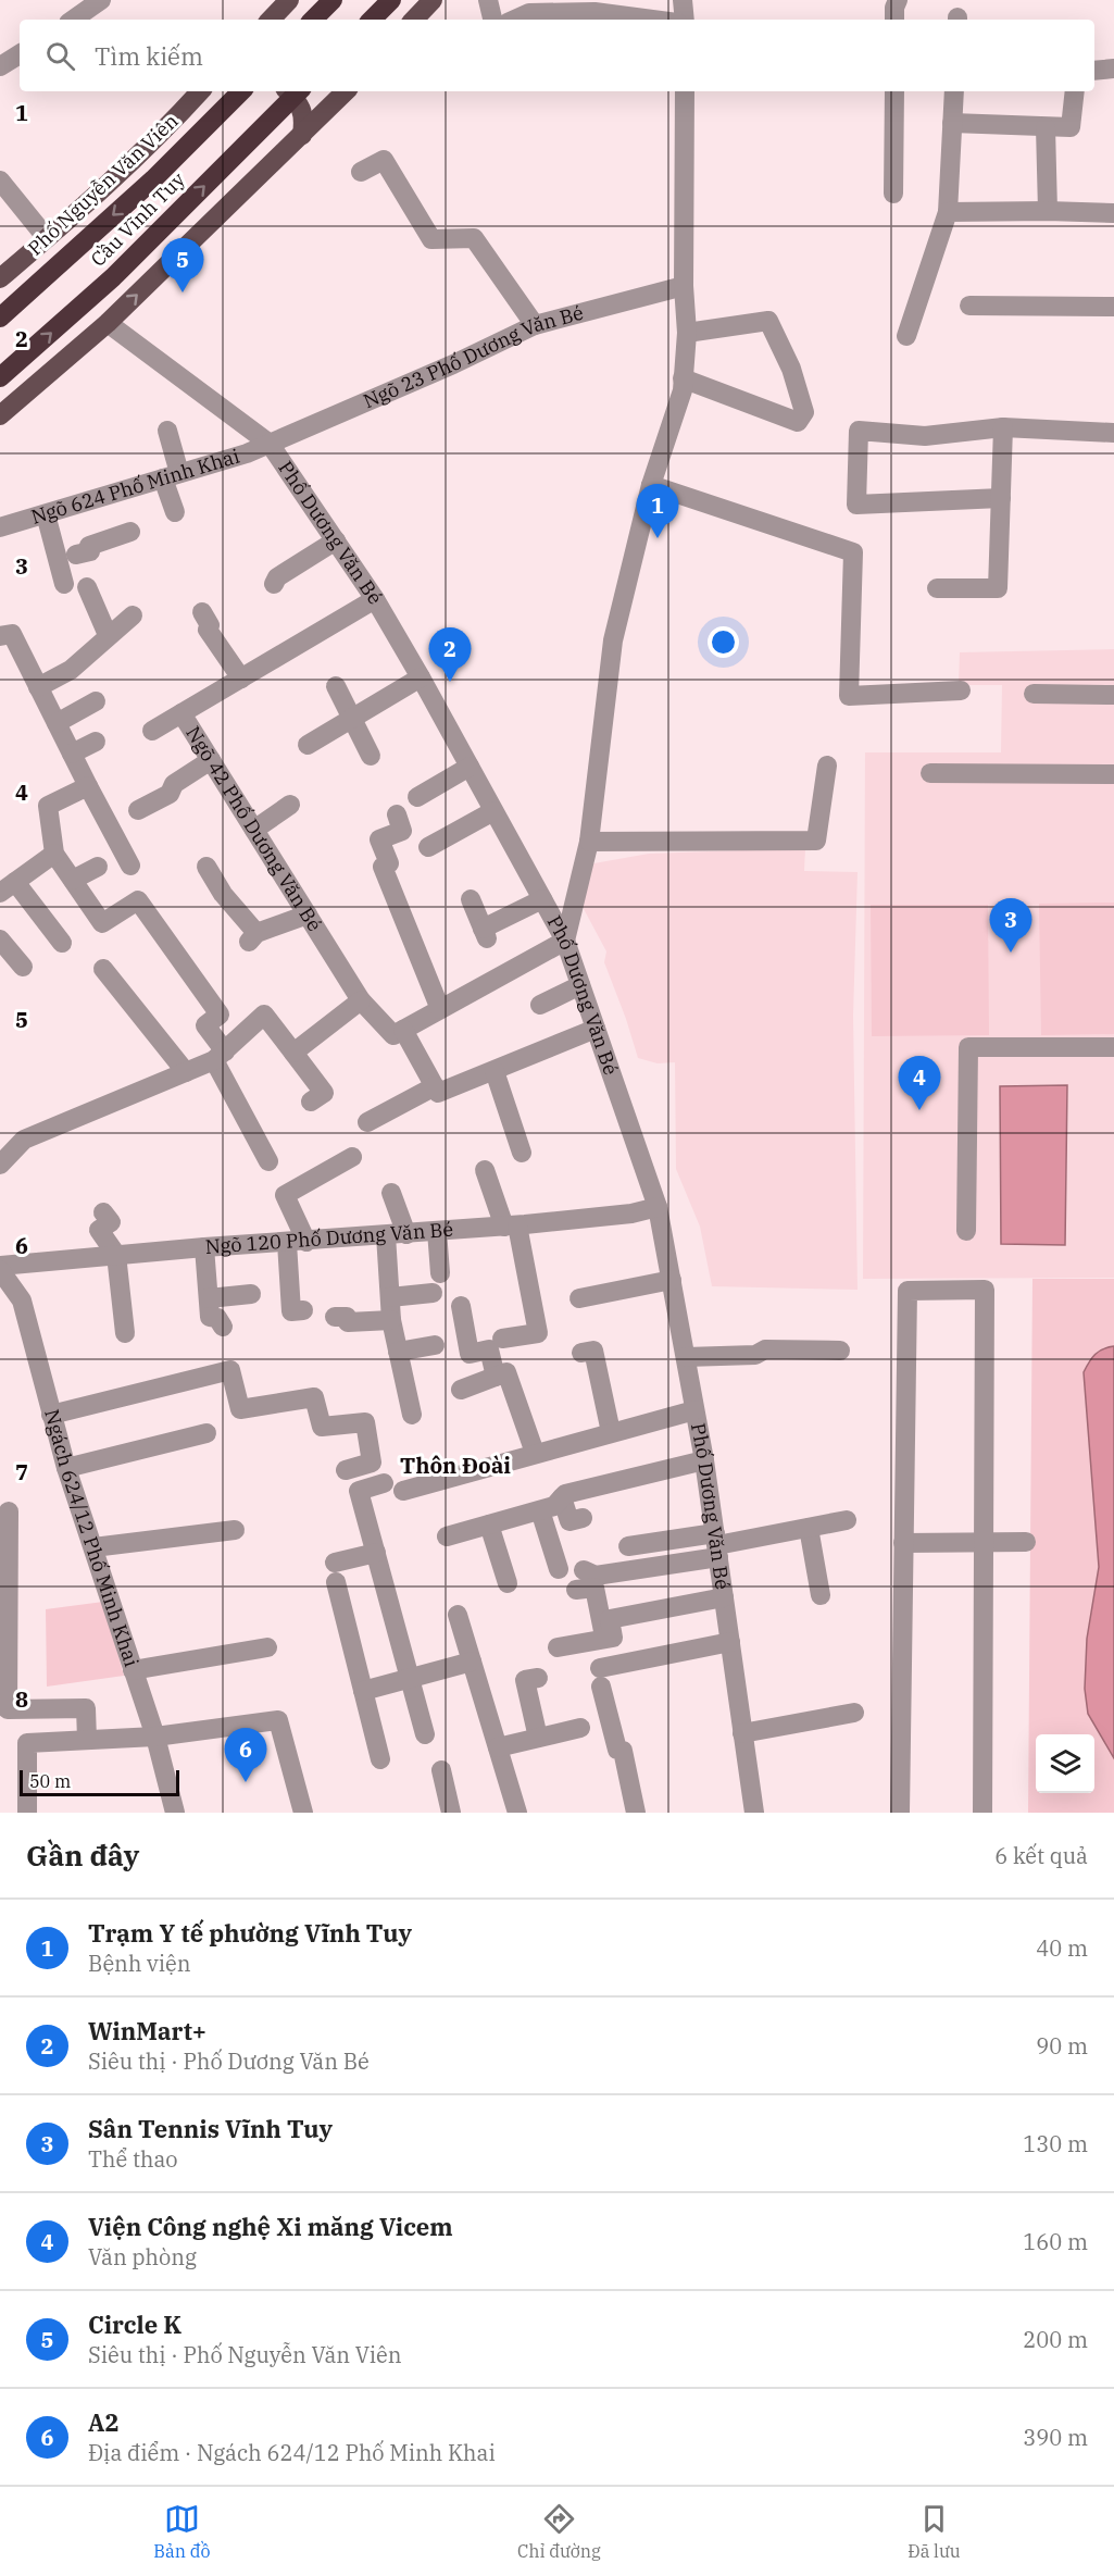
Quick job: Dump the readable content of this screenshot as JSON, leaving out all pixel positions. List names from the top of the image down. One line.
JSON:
{"streets":{"highway":["Cầu Vĩnh Tuy"],"main road":["Phố Nguyễn Văn Viên"],"street":["Ngõ 23 Phố Dương Văn Bé","Ngõ 624 Phố Minh Khai","Phố Dương Văn Bé","Ngõ 42 Phố Dương Văn Bé","Ngõ 120 Phố Dương Văn Bé","Ngách 624/12 Phố Minh Khai"]},"crossings":[["Ngõ 23 Phố Dương Văn Bé","Ngõ 624 Phố Minh Khai"],["Ngõ 23 Phố Dương Văn Bé","Phố Dương Văn Bé"],["Ngõ 624 Phố Minh Khai","Phố Dương Văn Bé"],["Phố Dương Văn Bé","Ngõ 42 Phố Dương Văn Bé"],["Phố Dương Văn Bé","Ngõ 120 Phố Dương Văn Bé"],["Ngõ 120 Phố Dương Văn Bé","Ngách 624/12 Phố Minh Khai"]],"districts":["Thôn Đoài"],"scale_bar":"50 m","page":{"search":"Tìm kiếm","pins":["5","1","2","3","4","6"],"scale":"50 m","heading":["Gần đây","6 kết quả"],"list":[{"mark":"1","name":"Trạm Y tế phường Vĩnh Tuy","note":"Bệnh viện","value":"40 m"},{"mark":"2","name":"WinMart+","note":"Siêu thị · Phố Dương Văn Bé","value":"90 m"},{"mark":"3","name":"Sân Tennis Vĩnh Tuy","note":"Thể thao","value":"130 m"},{"mark":"4","name":"Viện Công nghệ Xi măng Vicem","note":"Văn phòng","value":"160 m"},{"mark":"5","name":"Circle K","note":"Siêu thị · Phố Nguyễn Văn Viên","value":"200 m"},{"mark":"6","name":"A2","note":"Địa điểm · Ngách 624/12 Phố Minh Khai","value":"390 m"}],"nav":["Bản đồ","Chỉ đường","Đã lưu"]},"grid":{"rows":["1","2","3","4","5","6","7","8"]}}
